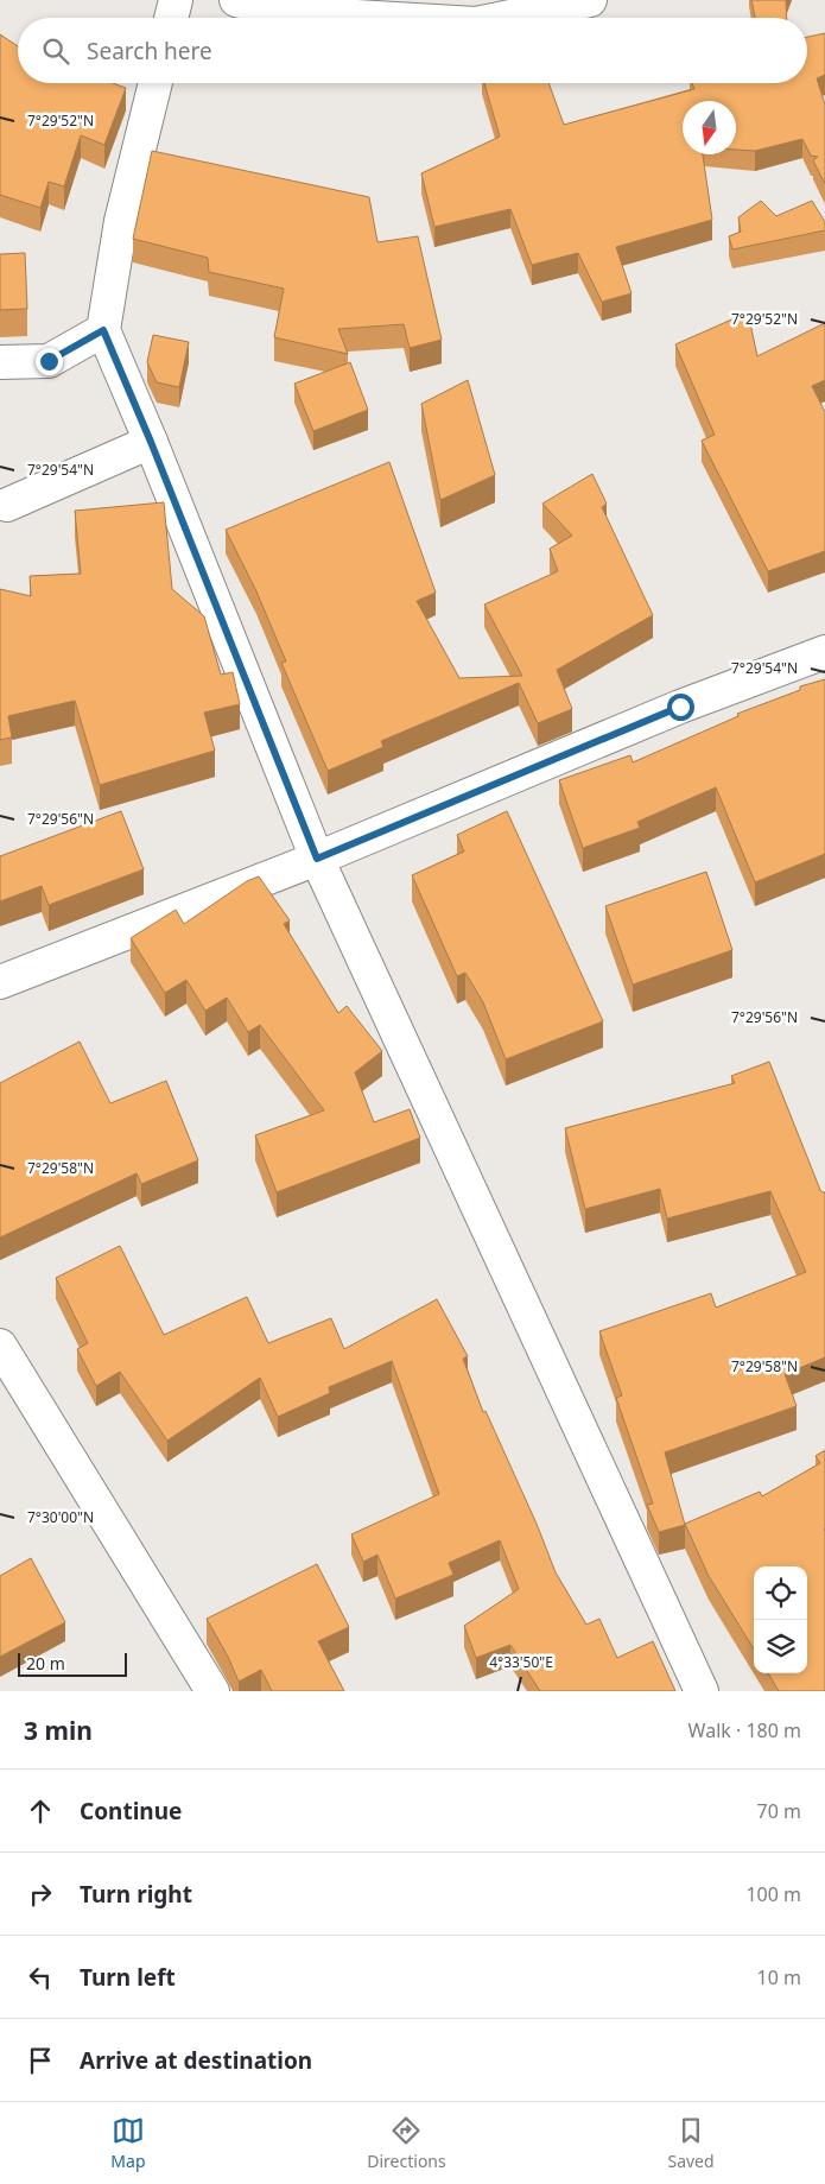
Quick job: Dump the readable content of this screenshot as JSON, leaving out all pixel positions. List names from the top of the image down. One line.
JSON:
{"scale_bar":"20 m","north":"bottom","page":{"search":"Search here","scale":"20 m","heading":["3 min","Walk · 180 m"],"list":[["Continue","70 m"],["Turn right","100 m"],["Turn left","10 m"],"Arrive at destination"],"nav":["Map","Directions","Saved"]},"coordinates":["7°29'52\"N","7°29'54\"N","7°29'56\"N","7°29'58\"N","7°30'00\"N","4°33'50\"E"]}
